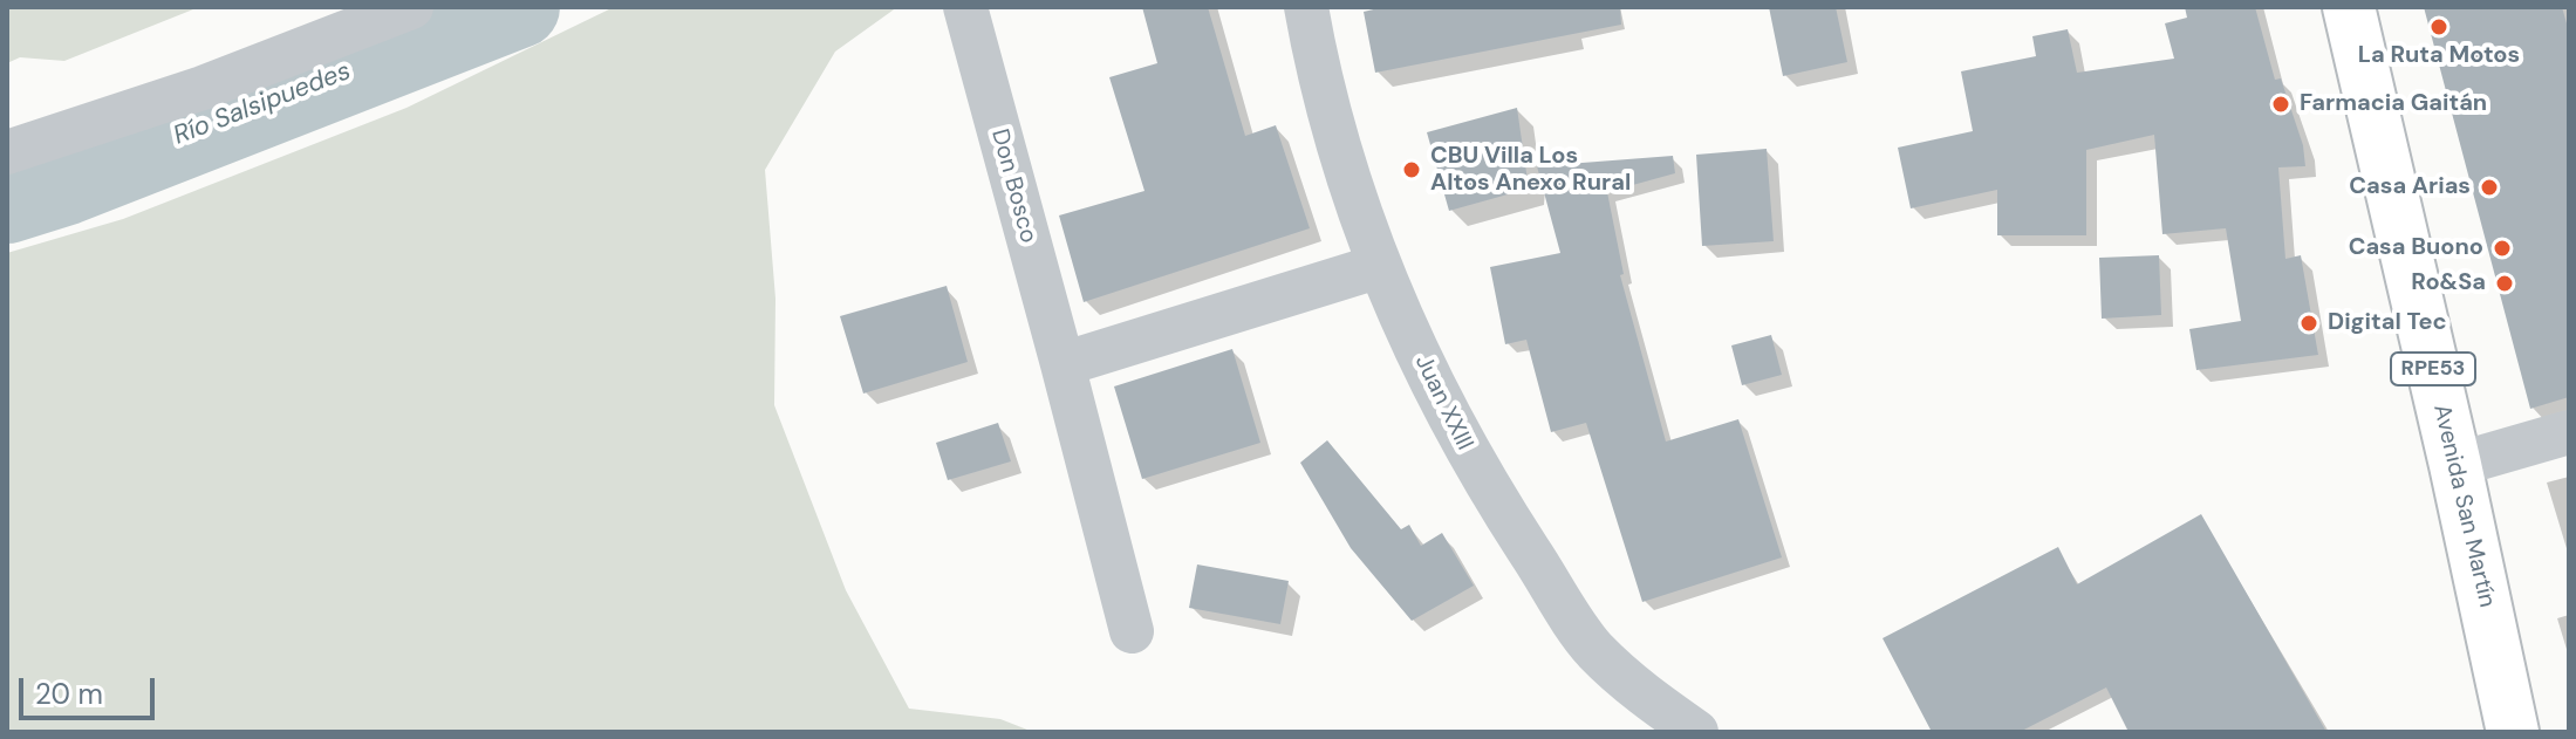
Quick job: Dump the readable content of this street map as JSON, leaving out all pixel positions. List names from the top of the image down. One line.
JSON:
{"streets":{"main road":["RPE53","Avenida San Martín"],"street":["Don Bosco","Juan XXIII"]},"water":["Río Salsipuedes"],"places":["La Ruta Motos","Farmacia Gaitán","CBU Villa Los Altos Anexo Rural","Casa Arias","Casa Buono","Ro&Sa","Digital Tec"],"scale_bar":"20 m"}
